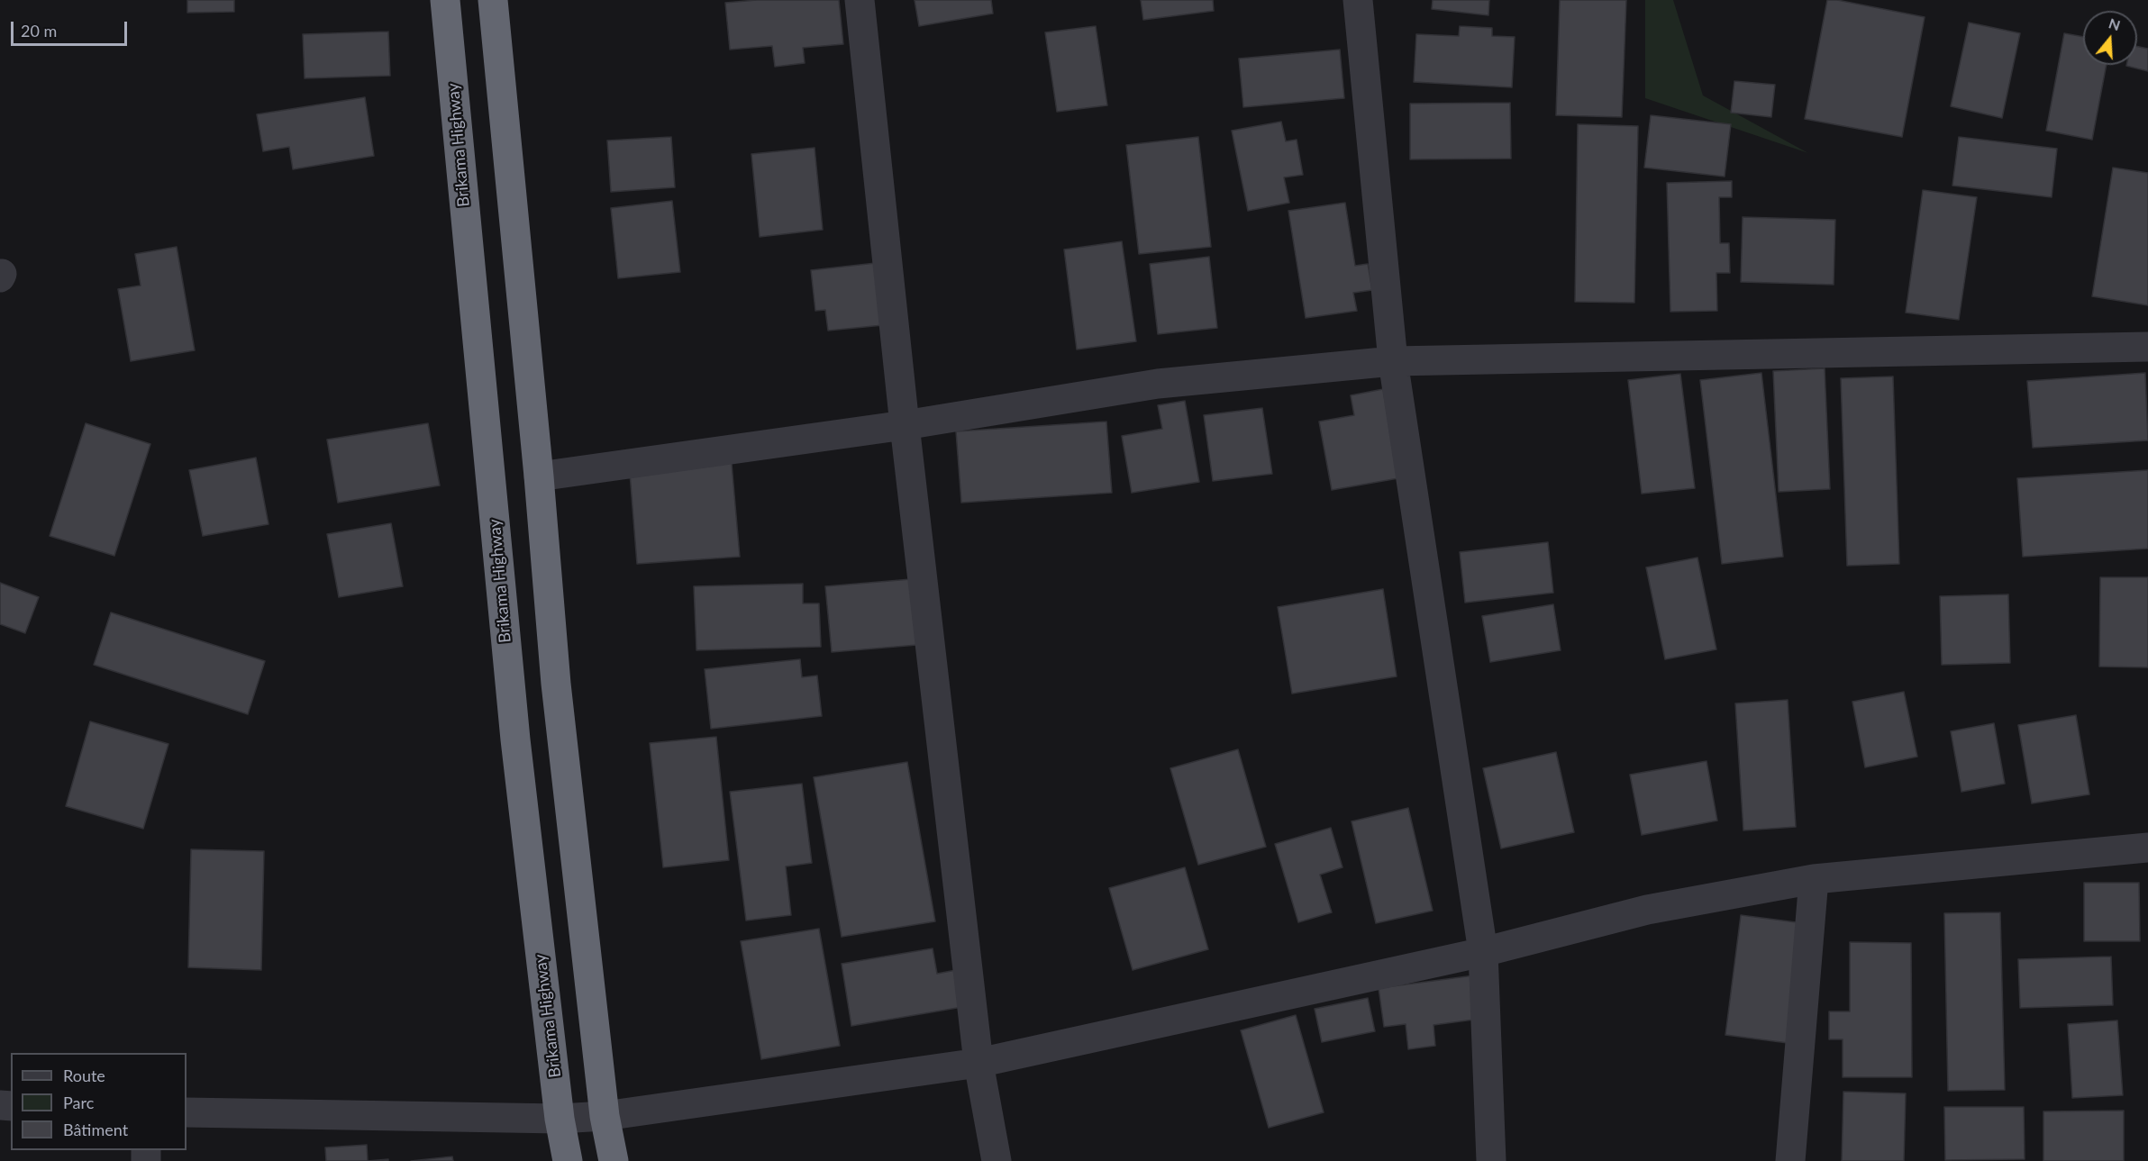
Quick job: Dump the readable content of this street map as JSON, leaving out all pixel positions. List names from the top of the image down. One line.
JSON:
{"streets":{"highway":["Brikama Highway"]},"legend":["Route","Parc","Bâtiment"],"scale_bar":"20 m","north":"top"}
